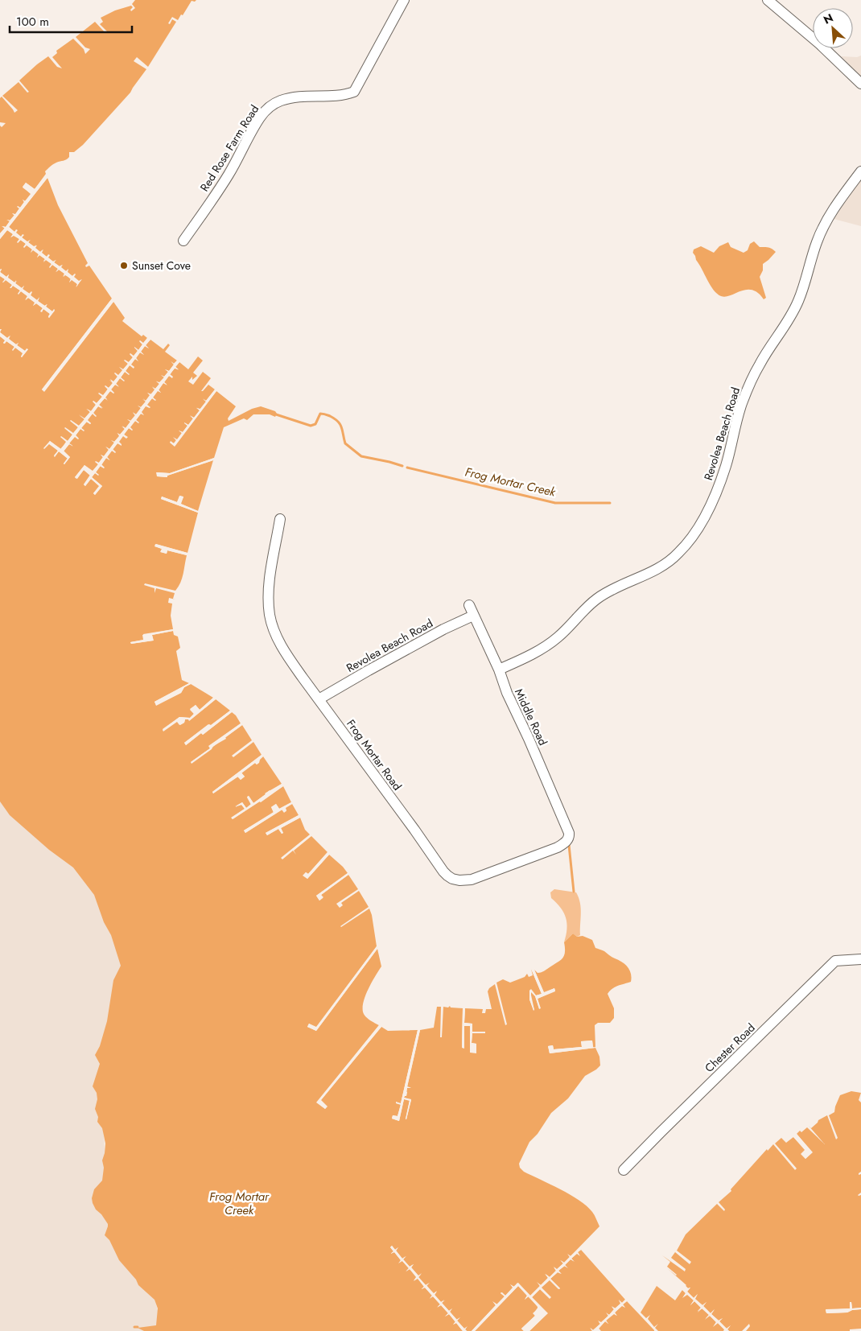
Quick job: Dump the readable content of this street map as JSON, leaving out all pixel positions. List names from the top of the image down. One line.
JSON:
{"streets":{"street":["Red Rose Farm Road","Revolea Beach Road","Middle Road","Frog Mortar Road","Chester Road"]},"crossings":[["Revolea Beach Road","Middle Road"],["Revolea Beach Road","Frog Mortar Road"],["Middle Road","Frog Mortar Road"]],"water":["Frog Mortar Creek"],"places":["Sunset Cove"],"scale_bar":"100 m","north":"top left"}
